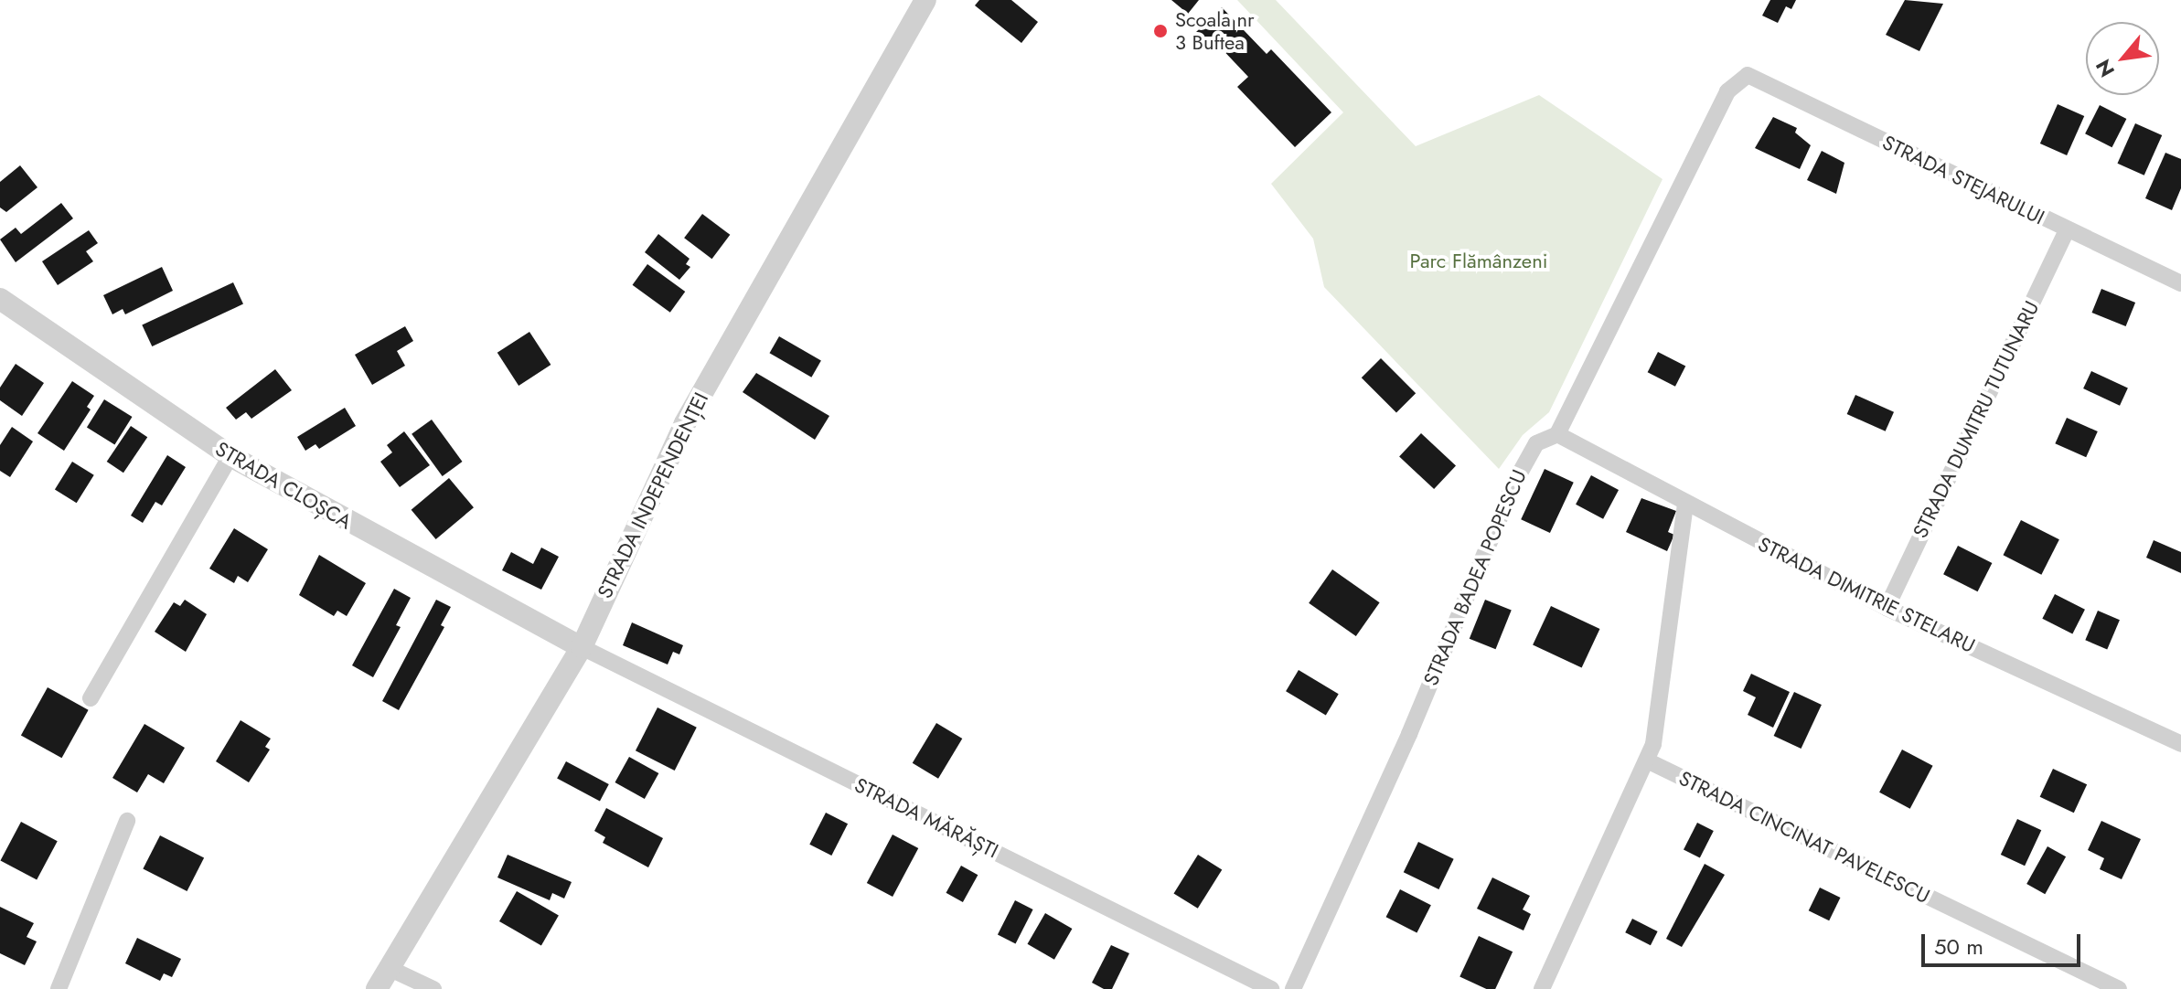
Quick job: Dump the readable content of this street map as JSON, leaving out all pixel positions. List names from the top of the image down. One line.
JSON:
{"streets":{"street":["STRADA STEJARULUI","STRADA DUMITRU TUTUNARU","STRADA CLOȘCA","STRADA INDEPENDENȚEI","STRADA BADEA POPESCU","STRADA DIMITRIE STELARU","STRADA MĂRĂȘTI","STRADA CINCINAT PAVELESCU"]},"crossings":[["STRADA STEJARULUI","STRADA DUMITRU TUTUNARU"],["STRADA STEJARULUI","STRADA BADEA POPESCU"],["STRADA DUMITRU TUTUNARU","STRADA DIMITRIE STELARU"],["STRADA CLOȘCA","STRADA INDEPENDENȚEI"],["STRADA CLOȘCA","STRADA MĂRĂȘTI"],["STRADA INDEPENDENȚEI","STRADA MĂRĂȘTI"],["STRADA BADEA POPESCU","STRADA DIMITRIE STELARU"]],"parks":["Parc Flămânzeni"],"places":["Scoala nr 3 Buftea"],"scale_bar":"50 m","north":"bottom left"}
